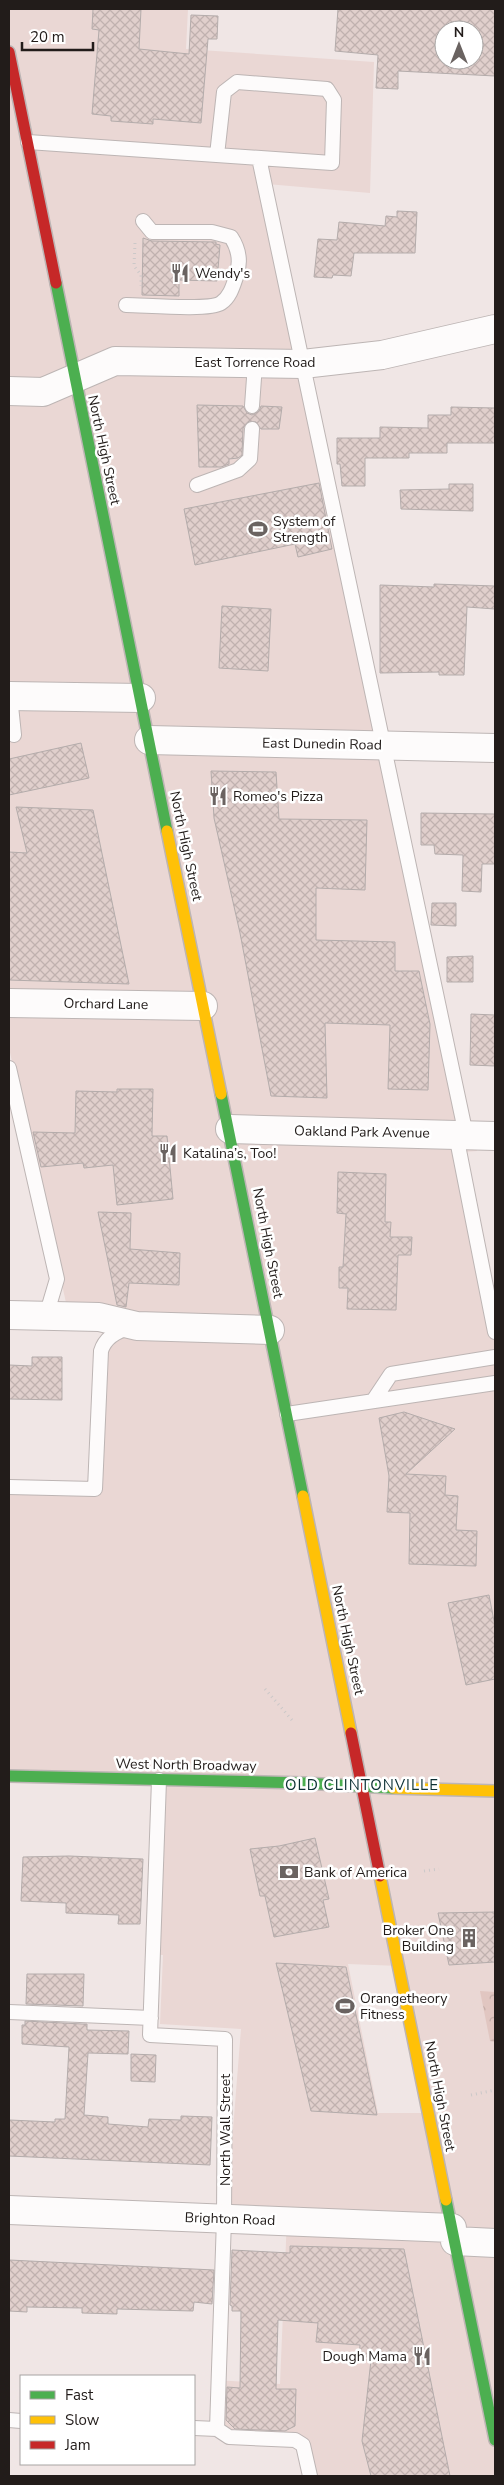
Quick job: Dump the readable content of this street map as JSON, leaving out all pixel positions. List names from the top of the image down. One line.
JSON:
{"streets":{"main road":["North High Street","West North Broadway"],"street":["East Torrence Road","East Dunedin Road","Orchard Lane","Oakland Park Avenue","Brighton Road"],"lane":["North Wall Street"]},"crossings":[["East Torrence Road","North High Street"],["North High Street","East Dunedin Road"],["North High Street","Orchard Lane"],["North High Street","Oakland Park Avenue"],["North High Street","West North Broadway"],["North High Street","Brighton Road"],["West North Broadway","North Wall Street"],["North Wall Street","Brighton Road"]],"districts":["OLD CLINTONVILLE"],"places":{"restaurant":["Wendy's","Romeo's Pizza","Katalina’s, Too!","Dough Mama"],"sports":["System of Strength","Orangetheory Fitness"],"bank":["Bank of America"],"building":["Broker One Building"]},"legend":["Fast","Slow","Jam"],"scale_bar":"20 m","north":"top"}
